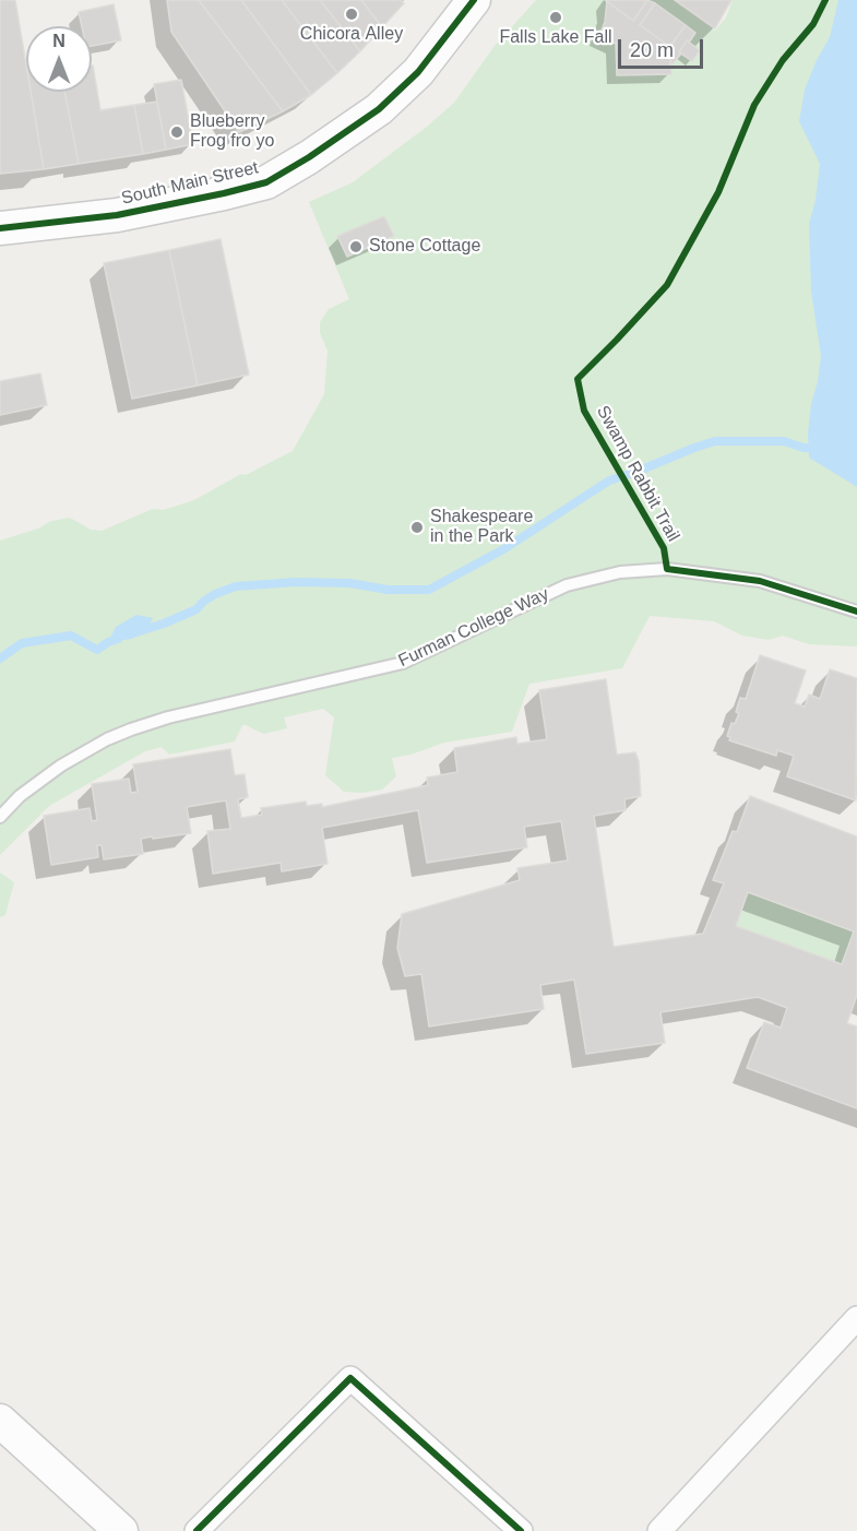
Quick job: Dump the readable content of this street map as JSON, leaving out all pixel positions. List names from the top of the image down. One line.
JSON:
{"streets":{"street":["South Main Street"],"lane":["Furman College Way"],"cycle path":["Swamp Rabbit Trail"]},"places":["Chicora Alley","Falls Lake Fall","Blueberry Frog fro yo","Stone Cottage","Shakespeare in the Park"],"scale_bar":"20 m","north":"top"}
